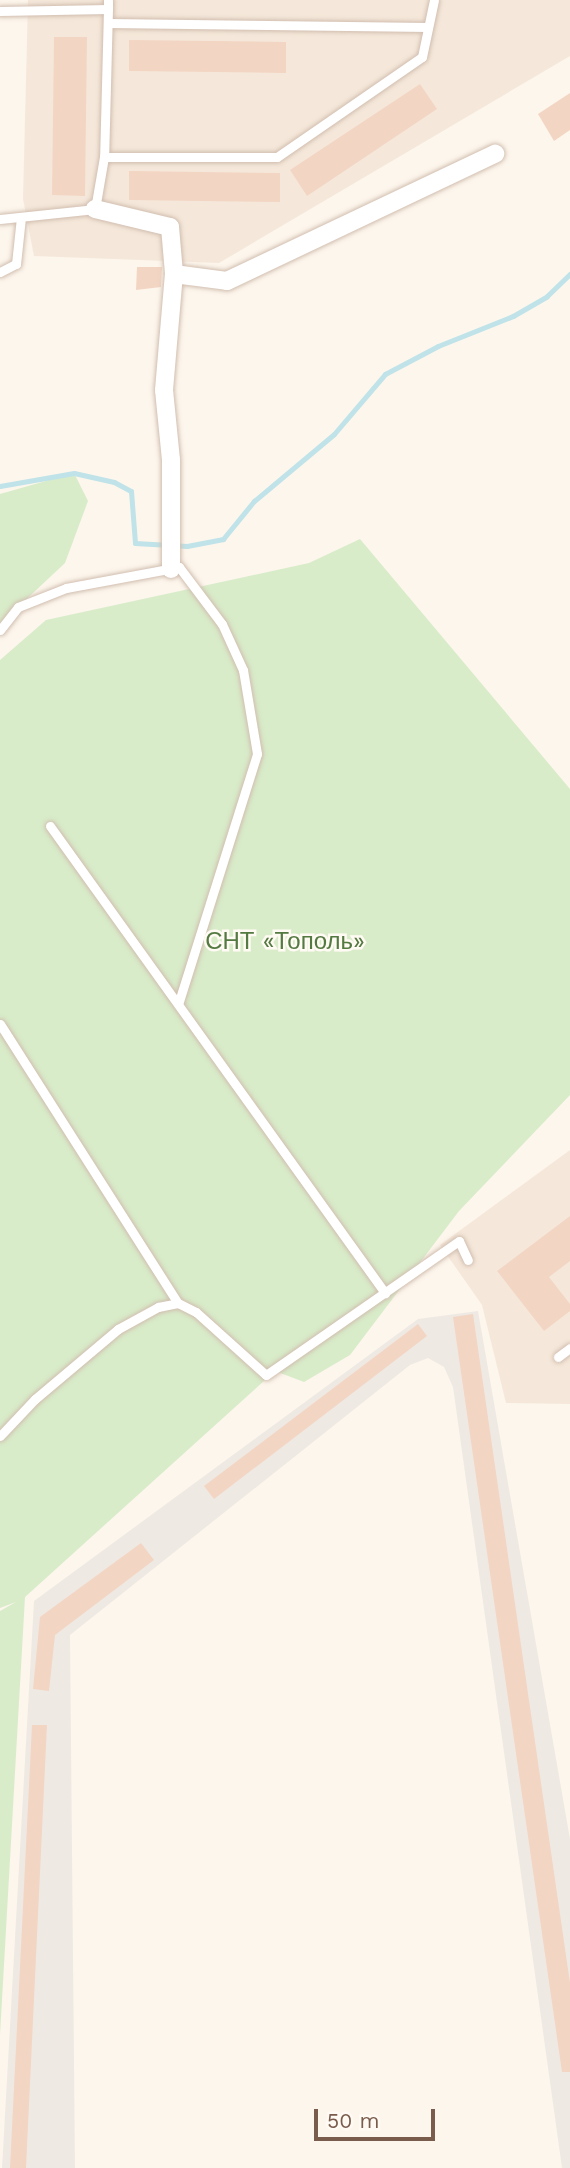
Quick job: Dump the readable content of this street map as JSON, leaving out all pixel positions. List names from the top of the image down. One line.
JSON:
{"parks":["СНТ «Тополь»"],"scale_bar":"50 m"}
